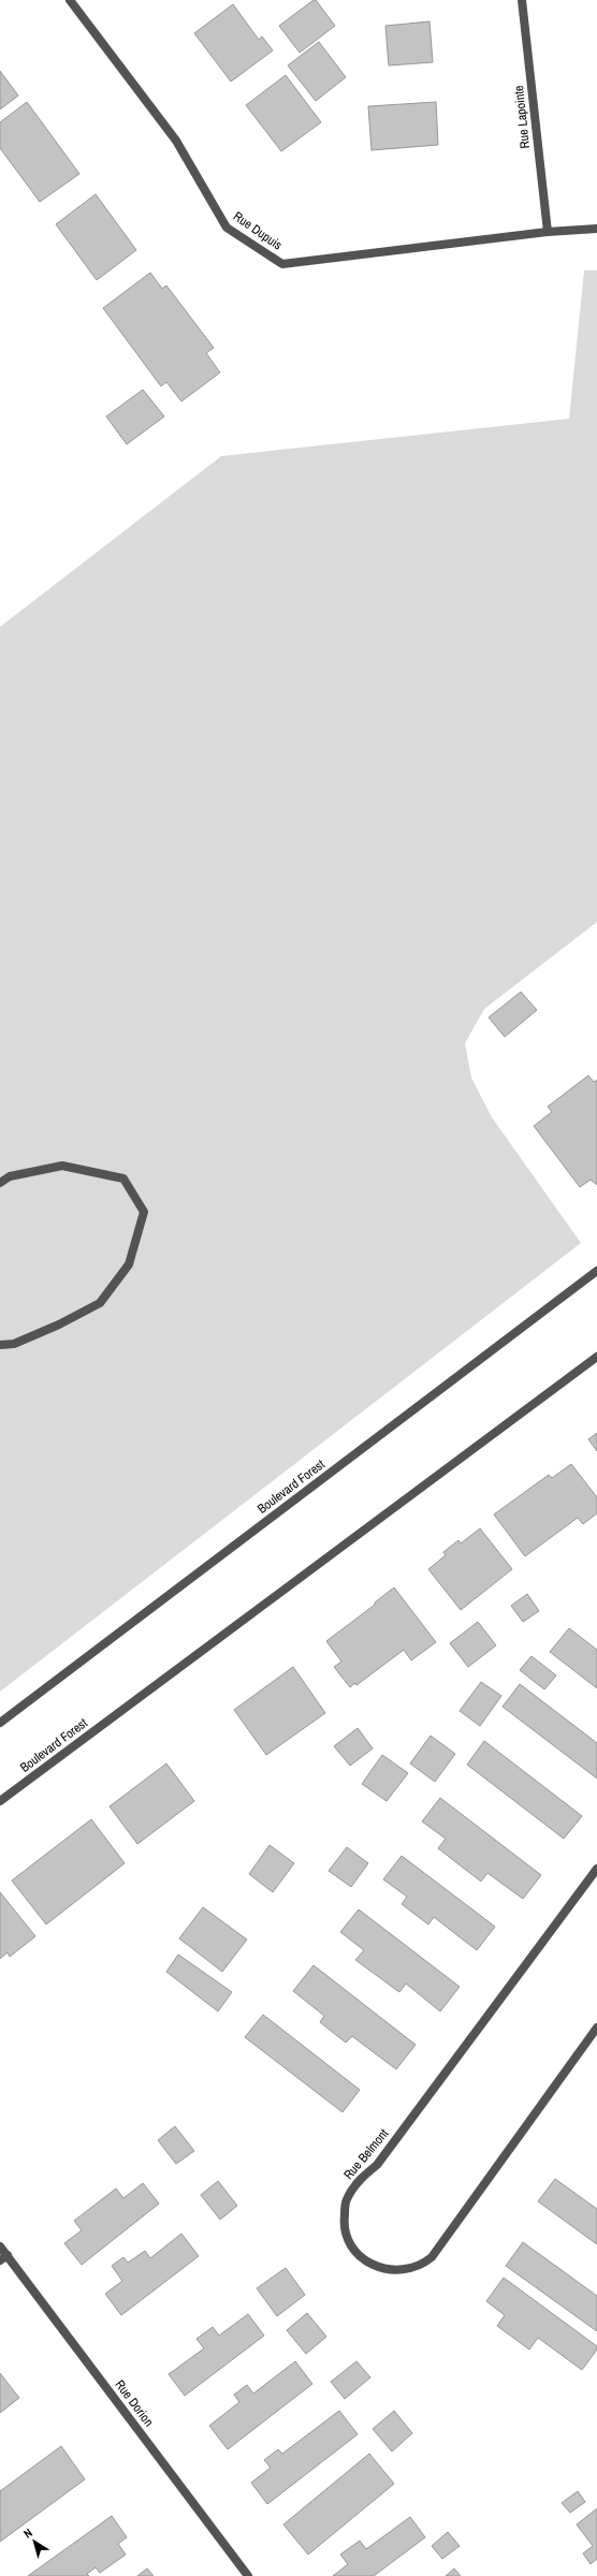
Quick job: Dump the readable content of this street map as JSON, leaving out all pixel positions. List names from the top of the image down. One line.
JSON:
{"streets":{"street":["Rue Lapointe","Rue Dupuis","Boulevard Forest","Rue Belmont","Rue Dorion"]},"crossings":[["Rue Lapointe","Rue Dupuis"]],"north":"top left"}
